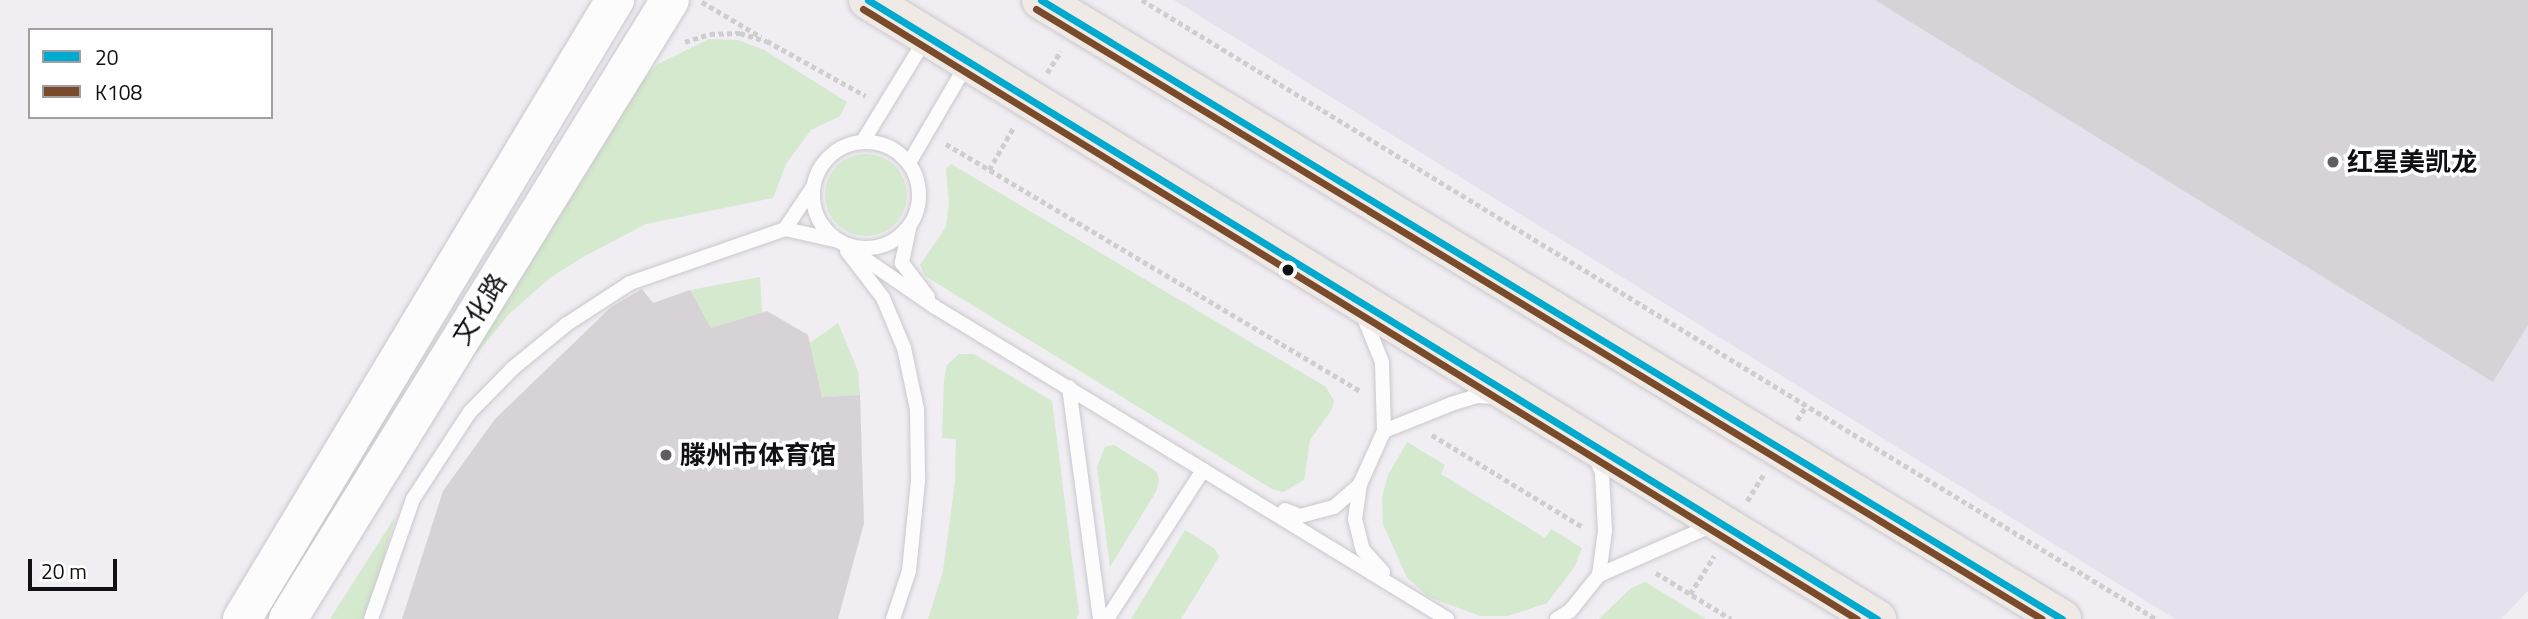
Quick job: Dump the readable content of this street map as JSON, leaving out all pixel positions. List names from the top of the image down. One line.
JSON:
{"streets":{"street":["文化路"]},"places":["红星美凯龙","滕州市体育馆"],"lines":["transit line 20","transit line K108"],"legend":["20","K108"],"scale_bar":"20 m"}
